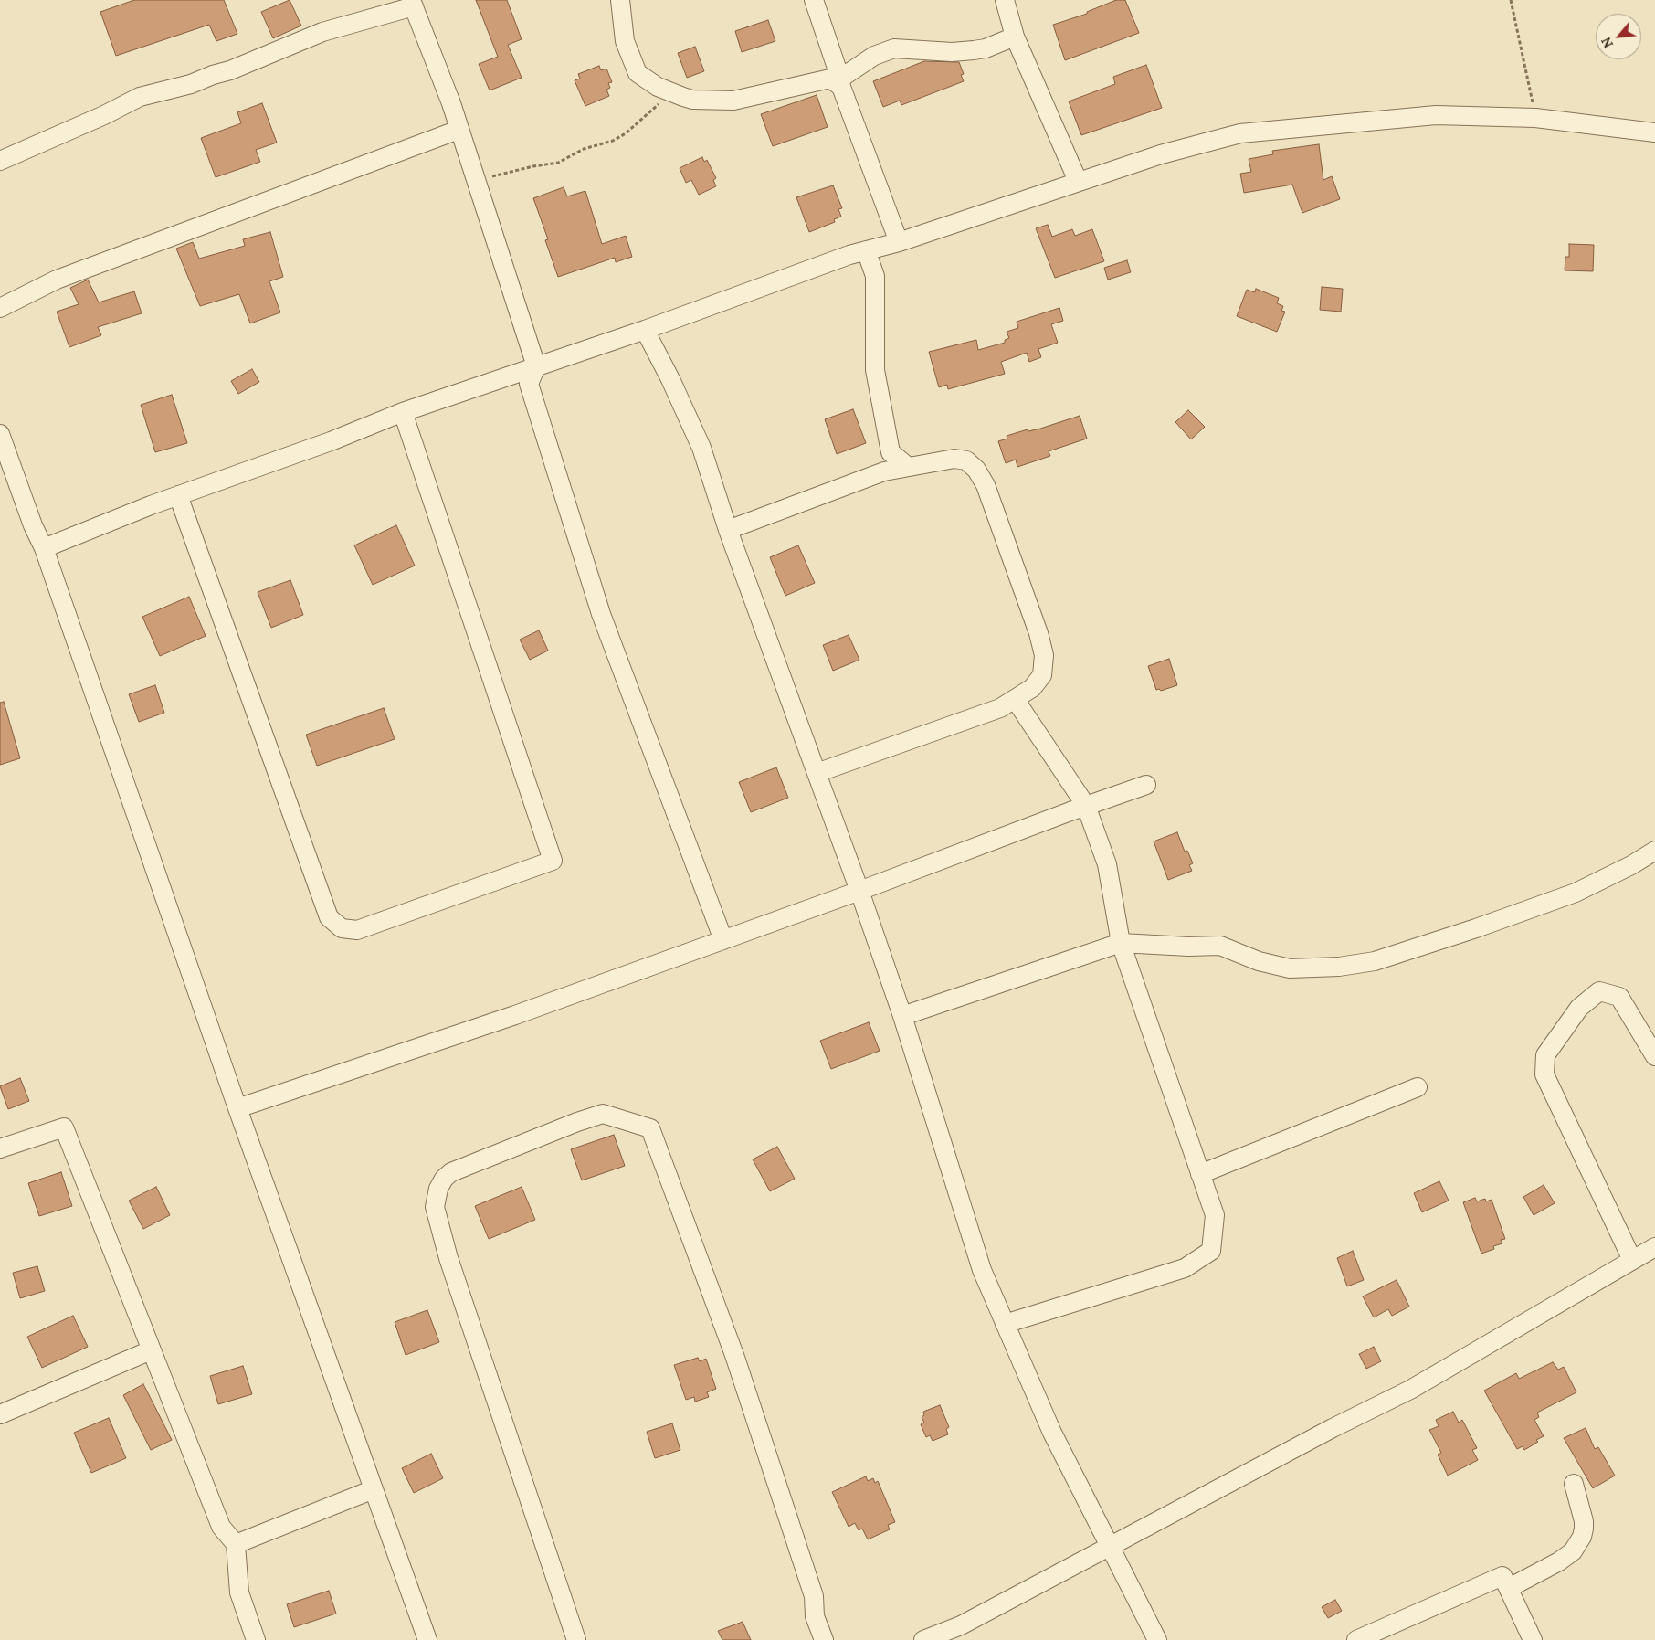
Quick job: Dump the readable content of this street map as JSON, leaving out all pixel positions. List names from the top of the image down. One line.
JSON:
{"north":"bottom left"}
